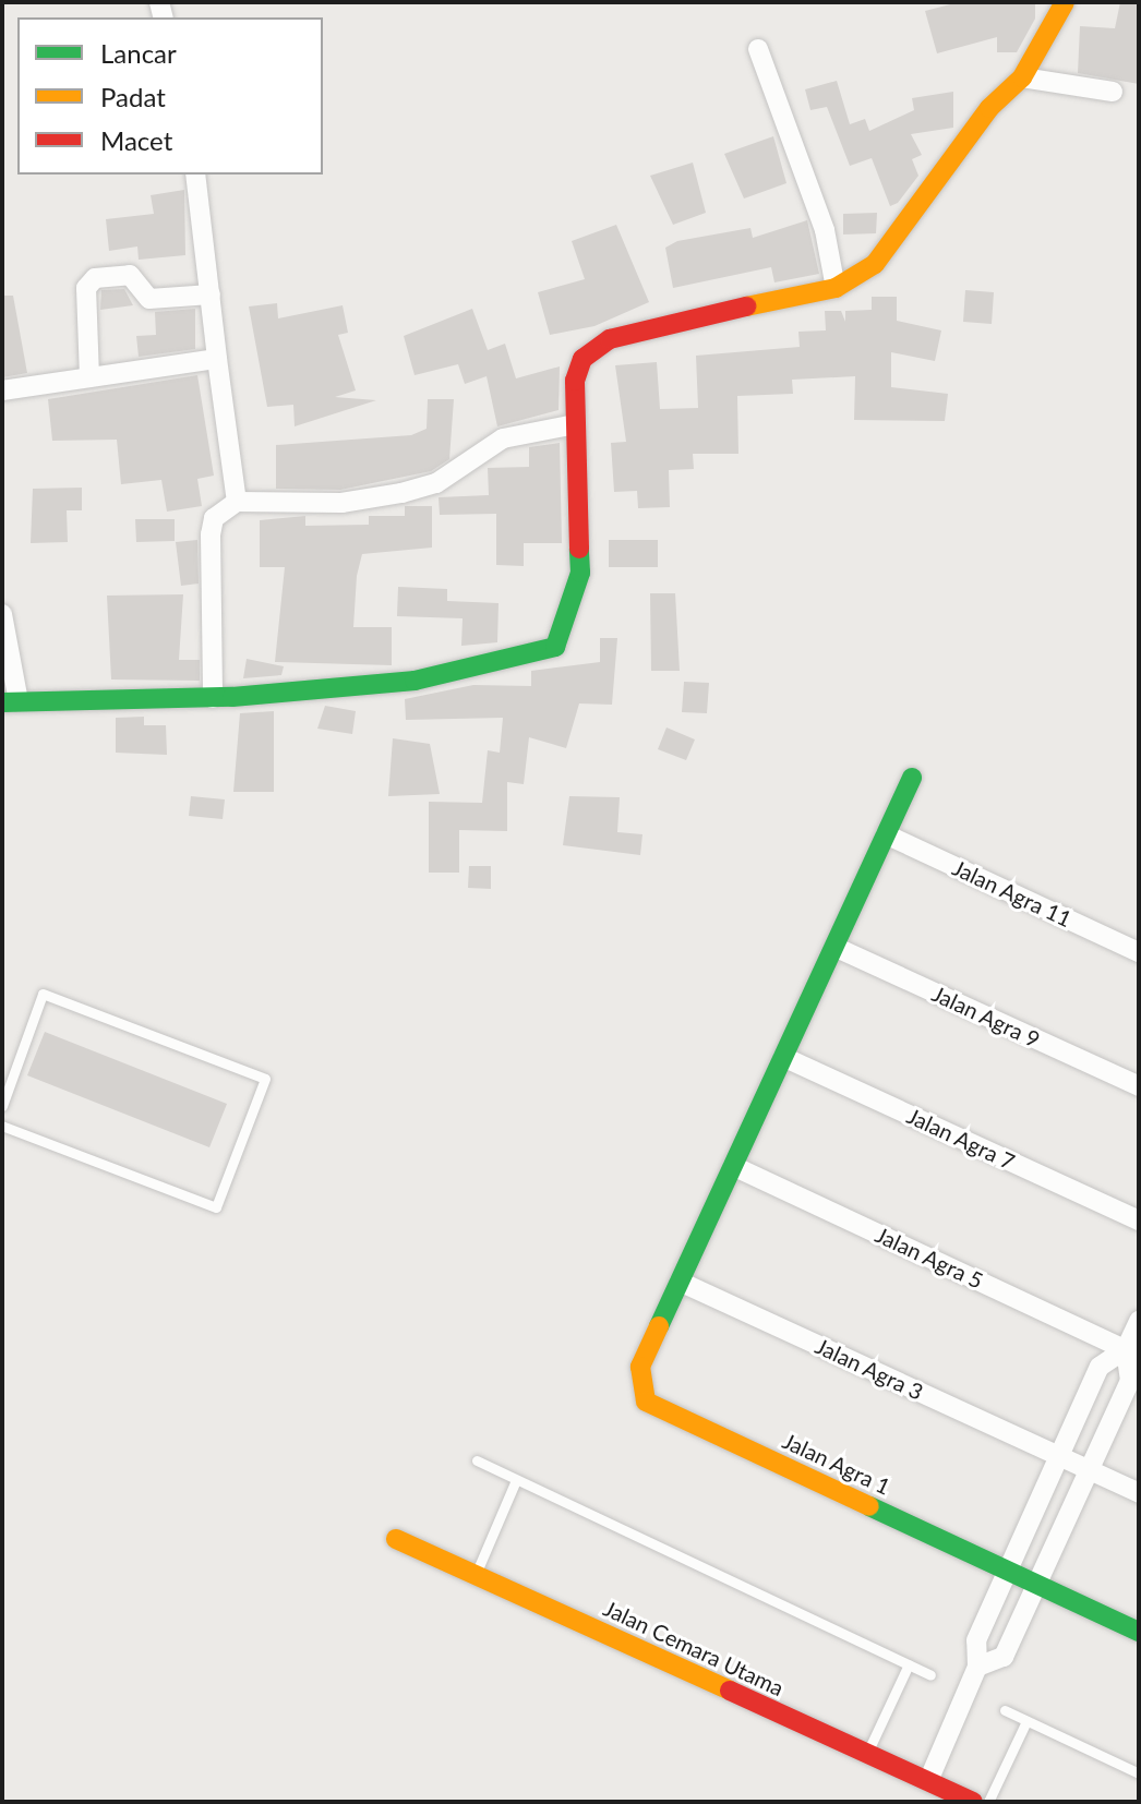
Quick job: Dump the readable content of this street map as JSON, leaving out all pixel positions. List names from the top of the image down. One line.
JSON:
{"streets":{"street":["Jalan Agra 11","Jalan Agra 9","Jalan Agra 7","Jalan Agra 5","Jalan Agra 3","Jalan Agra 1","Jalan Cemara Utama"]},"crossings":[["Jalan Agra 3","Jalan Agra 1"]],"legend":["Lancar","Padat","Macet"]}
